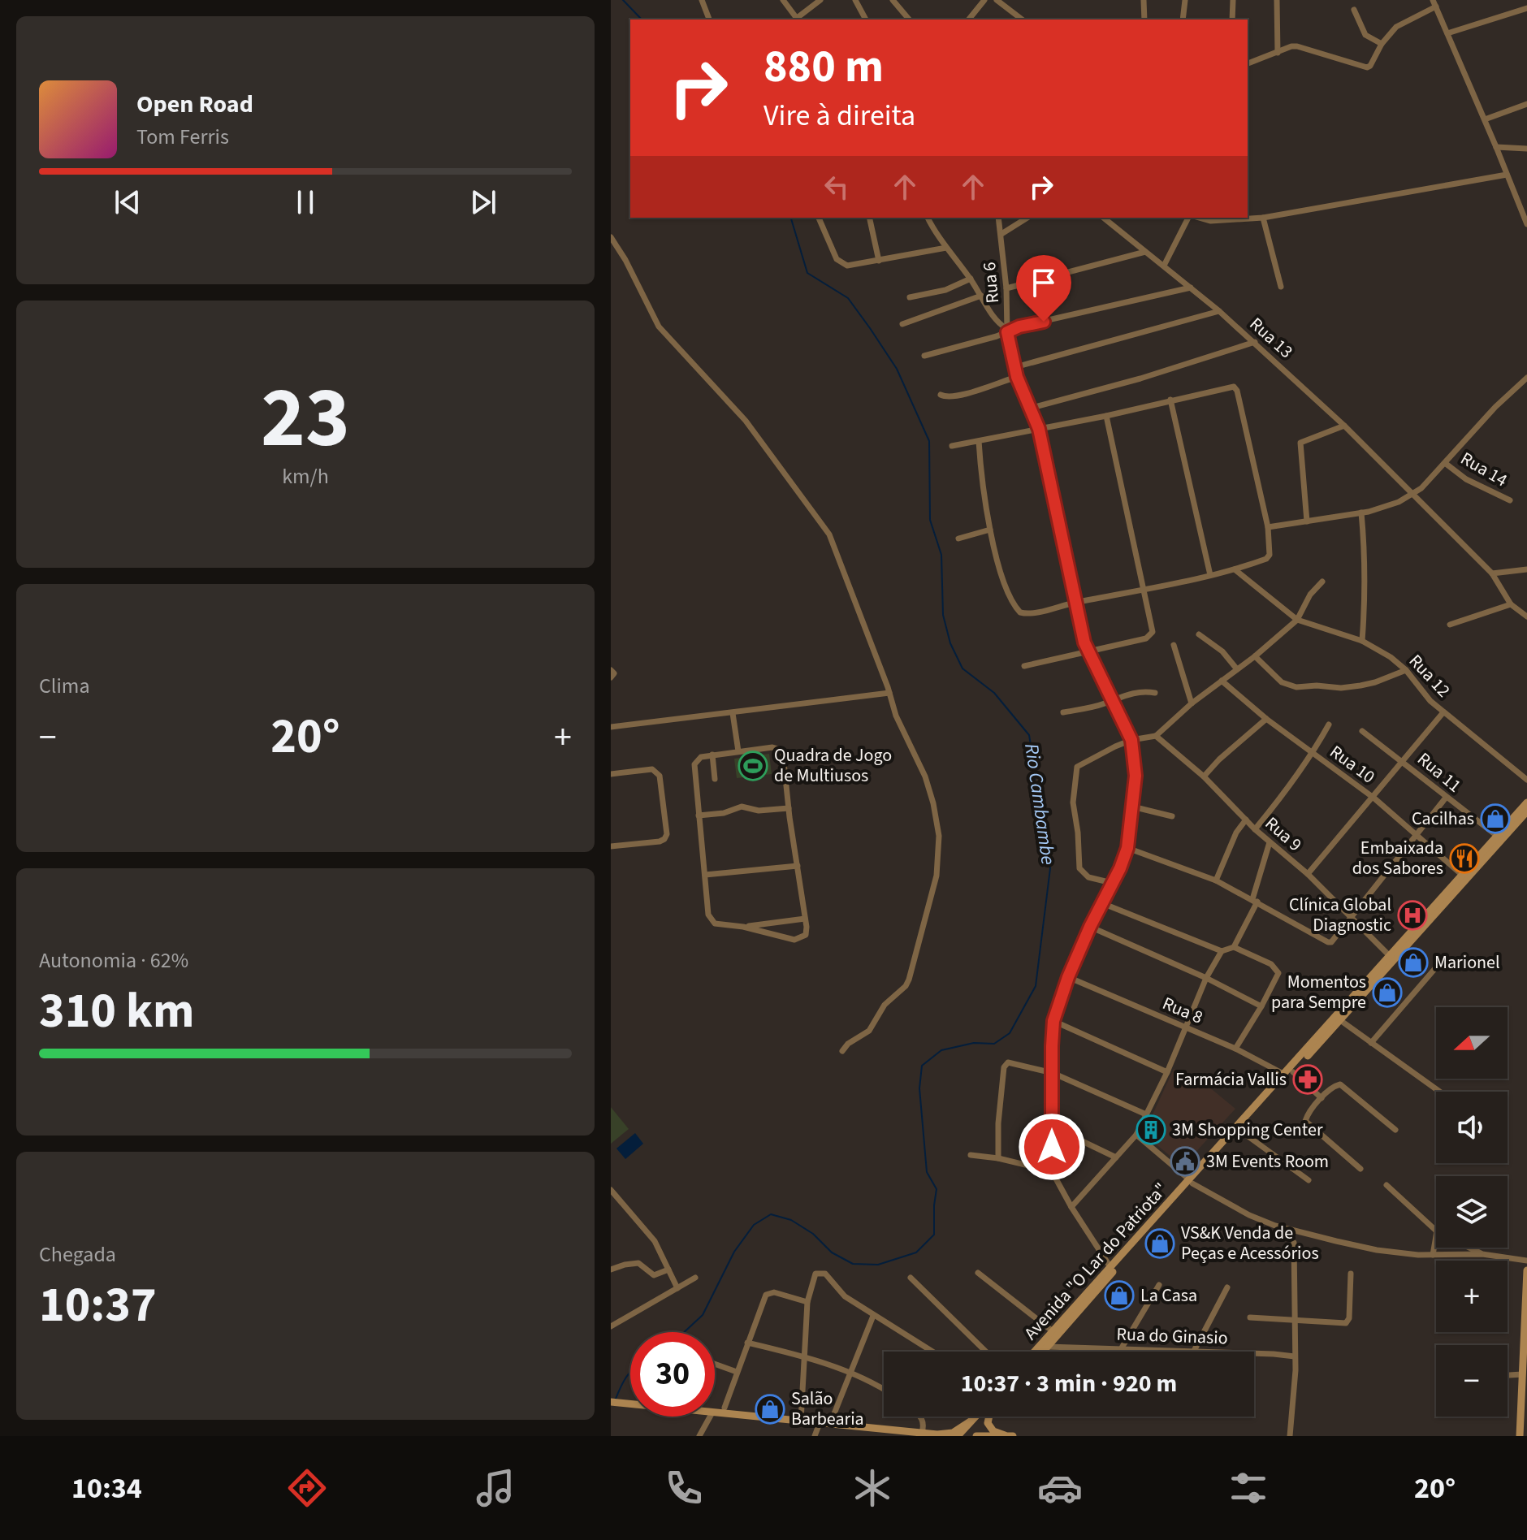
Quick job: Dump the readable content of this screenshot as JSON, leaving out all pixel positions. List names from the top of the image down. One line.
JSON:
{"streets":{"main road":["Avenida \"O Lar do Patriota\""],"street":["Rua 6","Rua 13","Rua 14","Rua 12","Rua 10","Rua 11","Rua 9","Rua 8","Rua do Ginasio"]},"crossings":[["Rua 6","Rua 8"],["Rua 6","Avenida \"O Lar do Patriota\""],["Rua 10","Avenida \"O Lar do Patriota\""],["Rua 11","Avenida \"O Lar do Patriota\""],["Rua 9","Avenida \"O Lar do Patriota\""],["Rua 8","Avenida \"O Lar do Patriota\""],["Avenida \"O Lar do Patriota\"","Rua do Ginasio"]],"water":["Rio Cambambe"],"places":{"sports":["Quadra de Jogo de Multiusos"],"shop":["Cacilhas","Marionel","Momentos para Sempre","VS&K Venda de Peças e Acessórios","La Casa","Salão Barbearia"],"restaurant":["Embaixada dos Sabores"],"hospital":["Clínica Global Diagnostic"],"pharmacy":["Farmácia Vallis"],"building":["3M Shopping Center"],"public building":["3M Events Room"]},"north":"left","page":{"turn":["880 m","Vire à direita"],"song":["Open Road","Tom Ferris"],"tile":[["23","km/h"],"Clima",["Autonomia · 62%","310 km"],["Chegada","10:37"]],"heat":["−","20°","+"],"map_buttons":["+","−"],"limit":"30","trip":"10:37 · 3 min · 920 m","tabs":["10:34","20°"]}}
